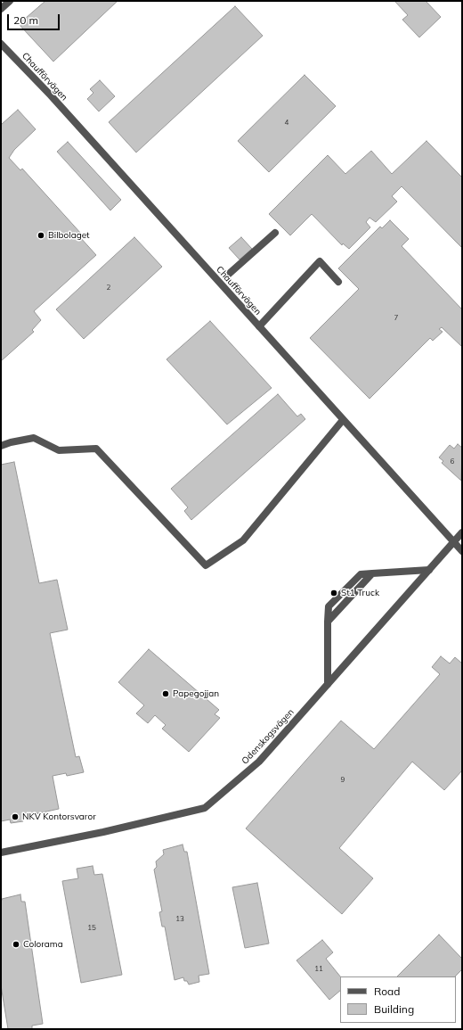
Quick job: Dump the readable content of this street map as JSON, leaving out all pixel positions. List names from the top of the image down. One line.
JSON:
{"streets":{"street":["Chaufförvägen","Odenskogsvägen"]},"crossings":[["Chaufförvägen","Odenskogsvägen"]],"places":["Bilbolaget","St1 Truck","Papegojjan","NKV Kontorsvaror","Colorama"],"house_numbers":["4","2","7","6","9","13","15","11"],"legend":["Road","Building"],"scale_bar":"20 m"}
